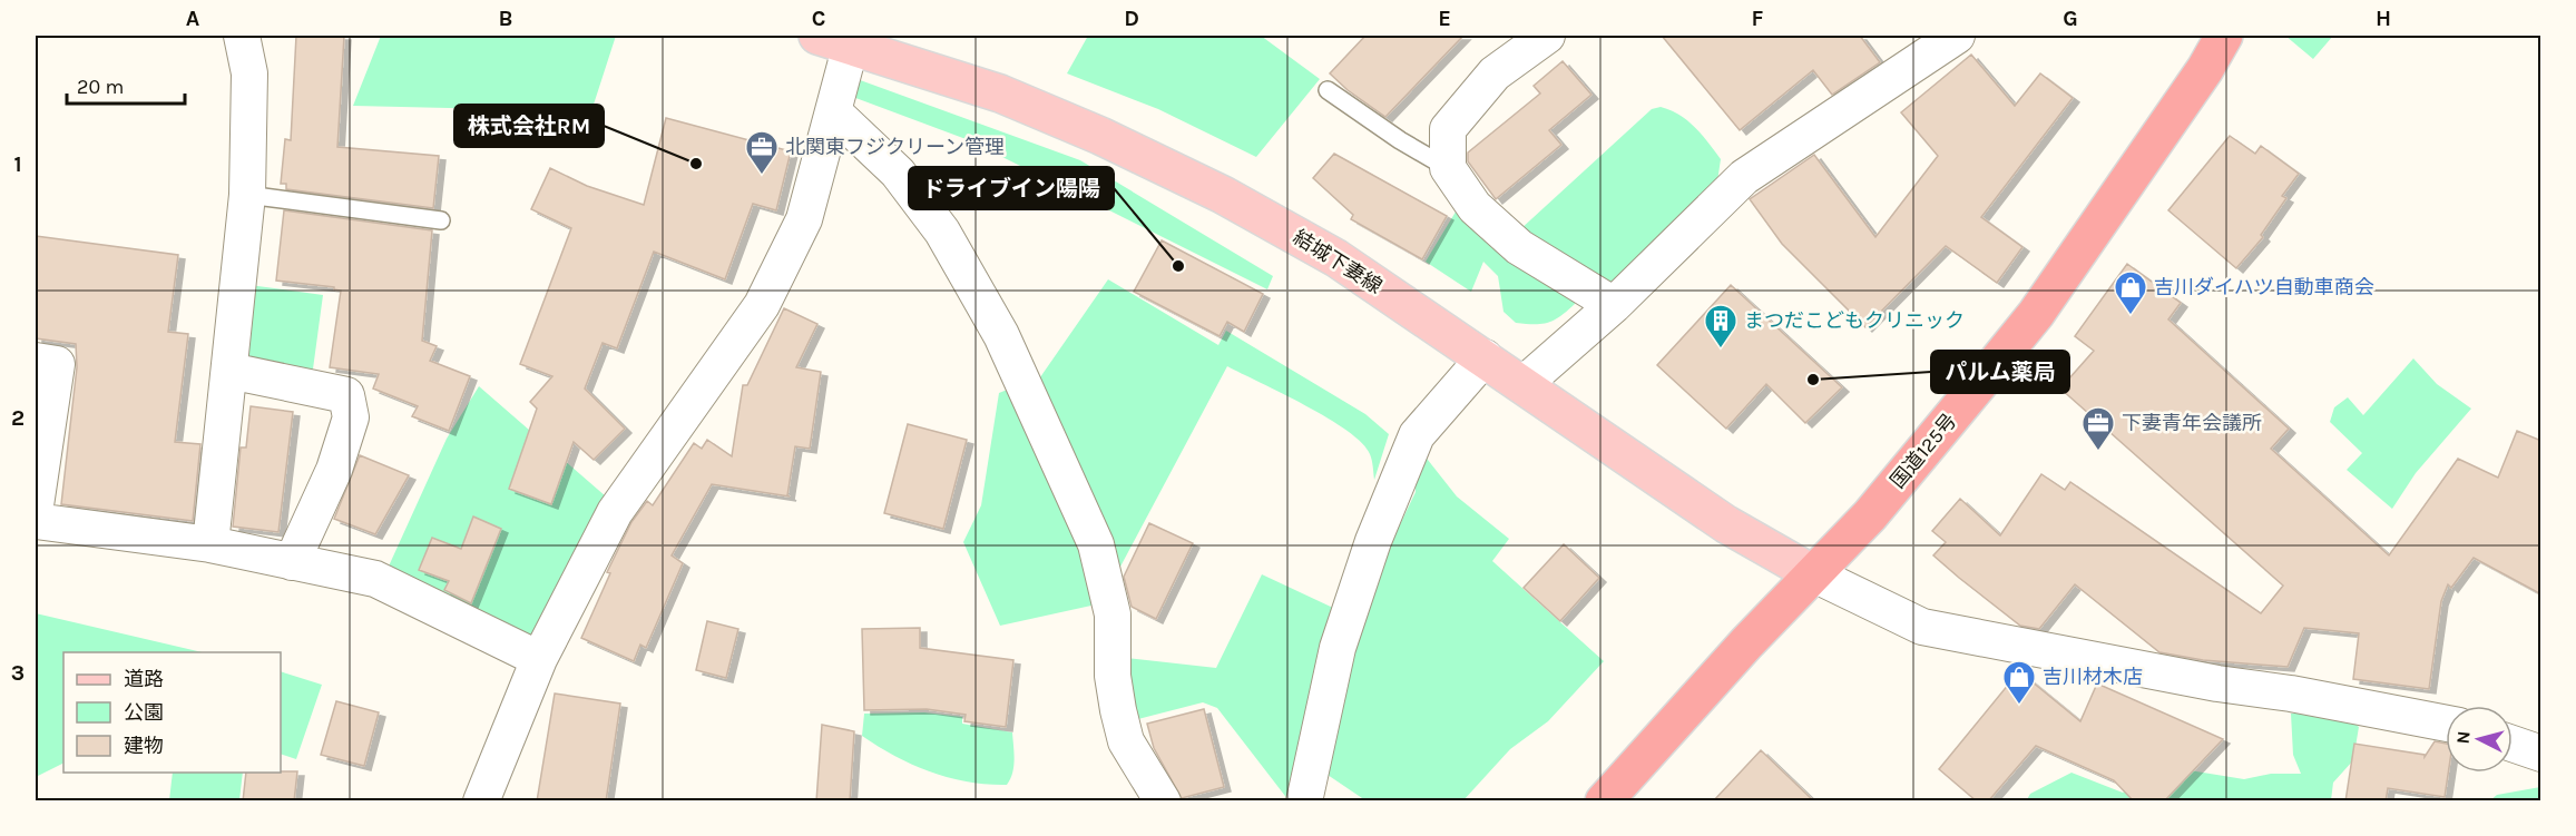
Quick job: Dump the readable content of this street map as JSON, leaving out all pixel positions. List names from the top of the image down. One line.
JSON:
{"streets":{"highway":["国道125号"],"main road":["結城下妻線"]},"crossings":[["結城下妻線","国道125号"]],"places":{"other":["株式会社RM","ドライブイン陽陽","パルム薬局"],"office":["北関東フジクリーン管理","下妻青年会議所"],"shop":["吉川ダイハツ自動車商会","吉川材木店"],"building":["まつだこどもクリニック"]},"legend":["道路","公園","建物"],"scale_bar":"20 m","north":"left","grid":{"columns":["A","B","C","D","E","F","G","H"],"rows":["1","2","3"]}}
